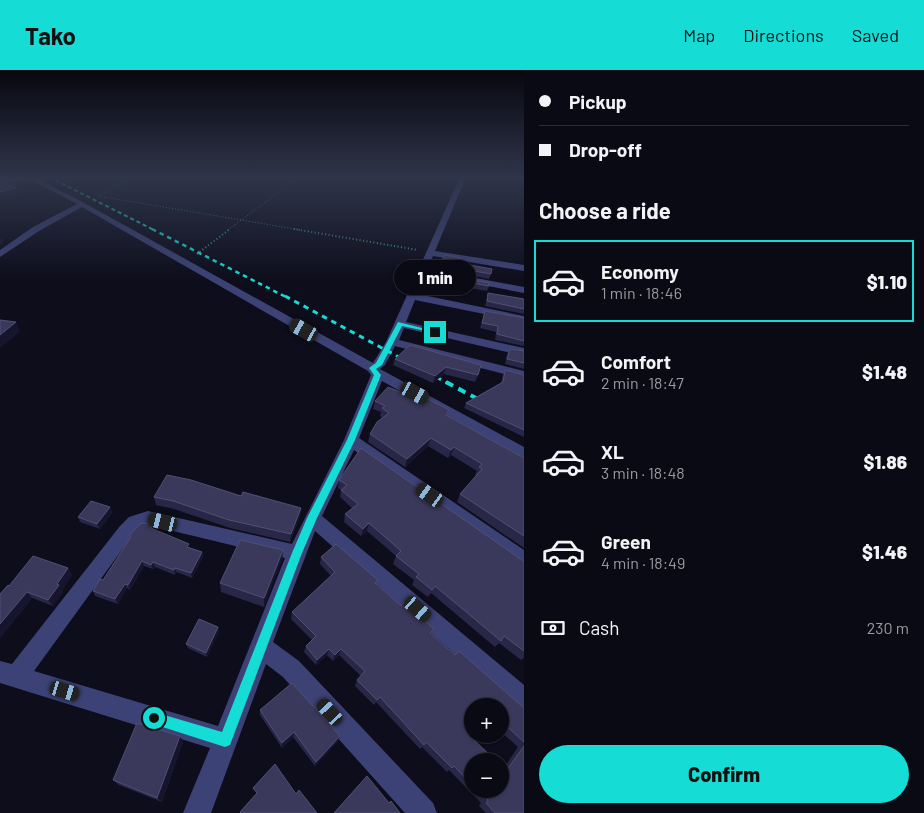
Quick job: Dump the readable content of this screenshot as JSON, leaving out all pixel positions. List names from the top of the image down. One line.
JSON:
{"page":{"header":"Tako","nav":["Map","Directions","Saved"],"banner":["Pickup","Drop-off"],"heading":"Choose a ride","list":[{"name":"Economy","note":"1 min · 18:46","value":"$1.10"},{"name":"Comfort","note":"2 min · 18:47","value":"$1.48"},{"name":"XL","note":"3 min · 18:48","value":"$1.86"},{"name":"Green","note":"4 min · 18:49","value":"$1.46"}],"bubble":"1 min","pay":["Cash","230 m"],"map_buttons":["+","−"],"buttons":"Confirm"}}
